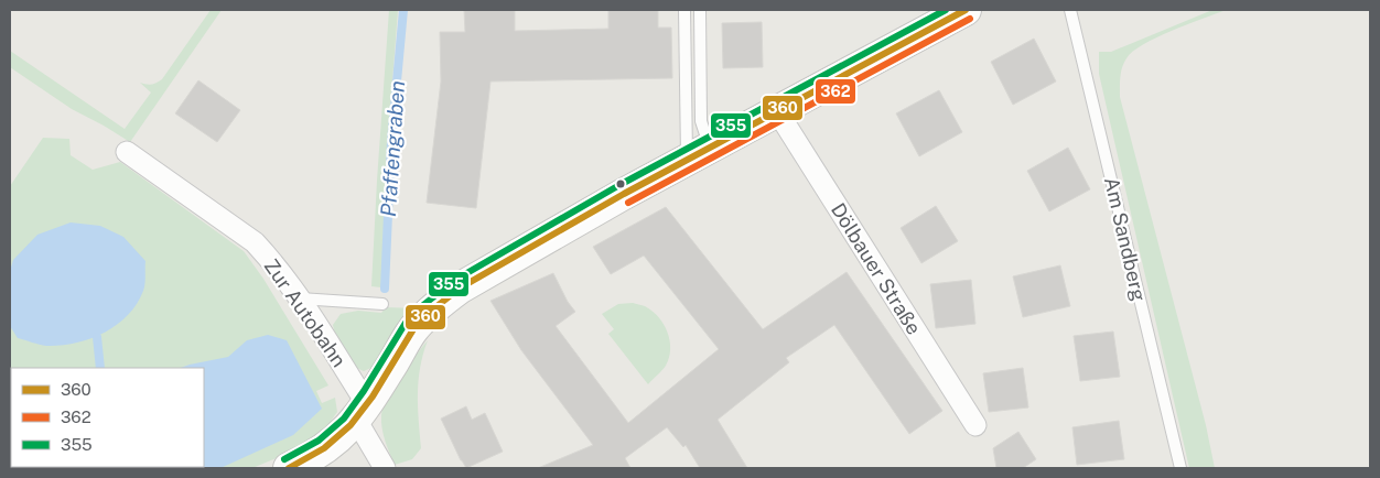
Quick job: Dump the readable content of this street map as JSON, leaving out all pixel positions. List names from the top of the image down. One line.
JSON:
{"streets":{"street":["Dölbauer Straße","Zur Autobahn"],"lane":["Am Sandberg"]},"water":["Pfaffengraben"],"lines":["transit line 360","transit line 355","transit line 362"],"legend":["360","362","355"]}
